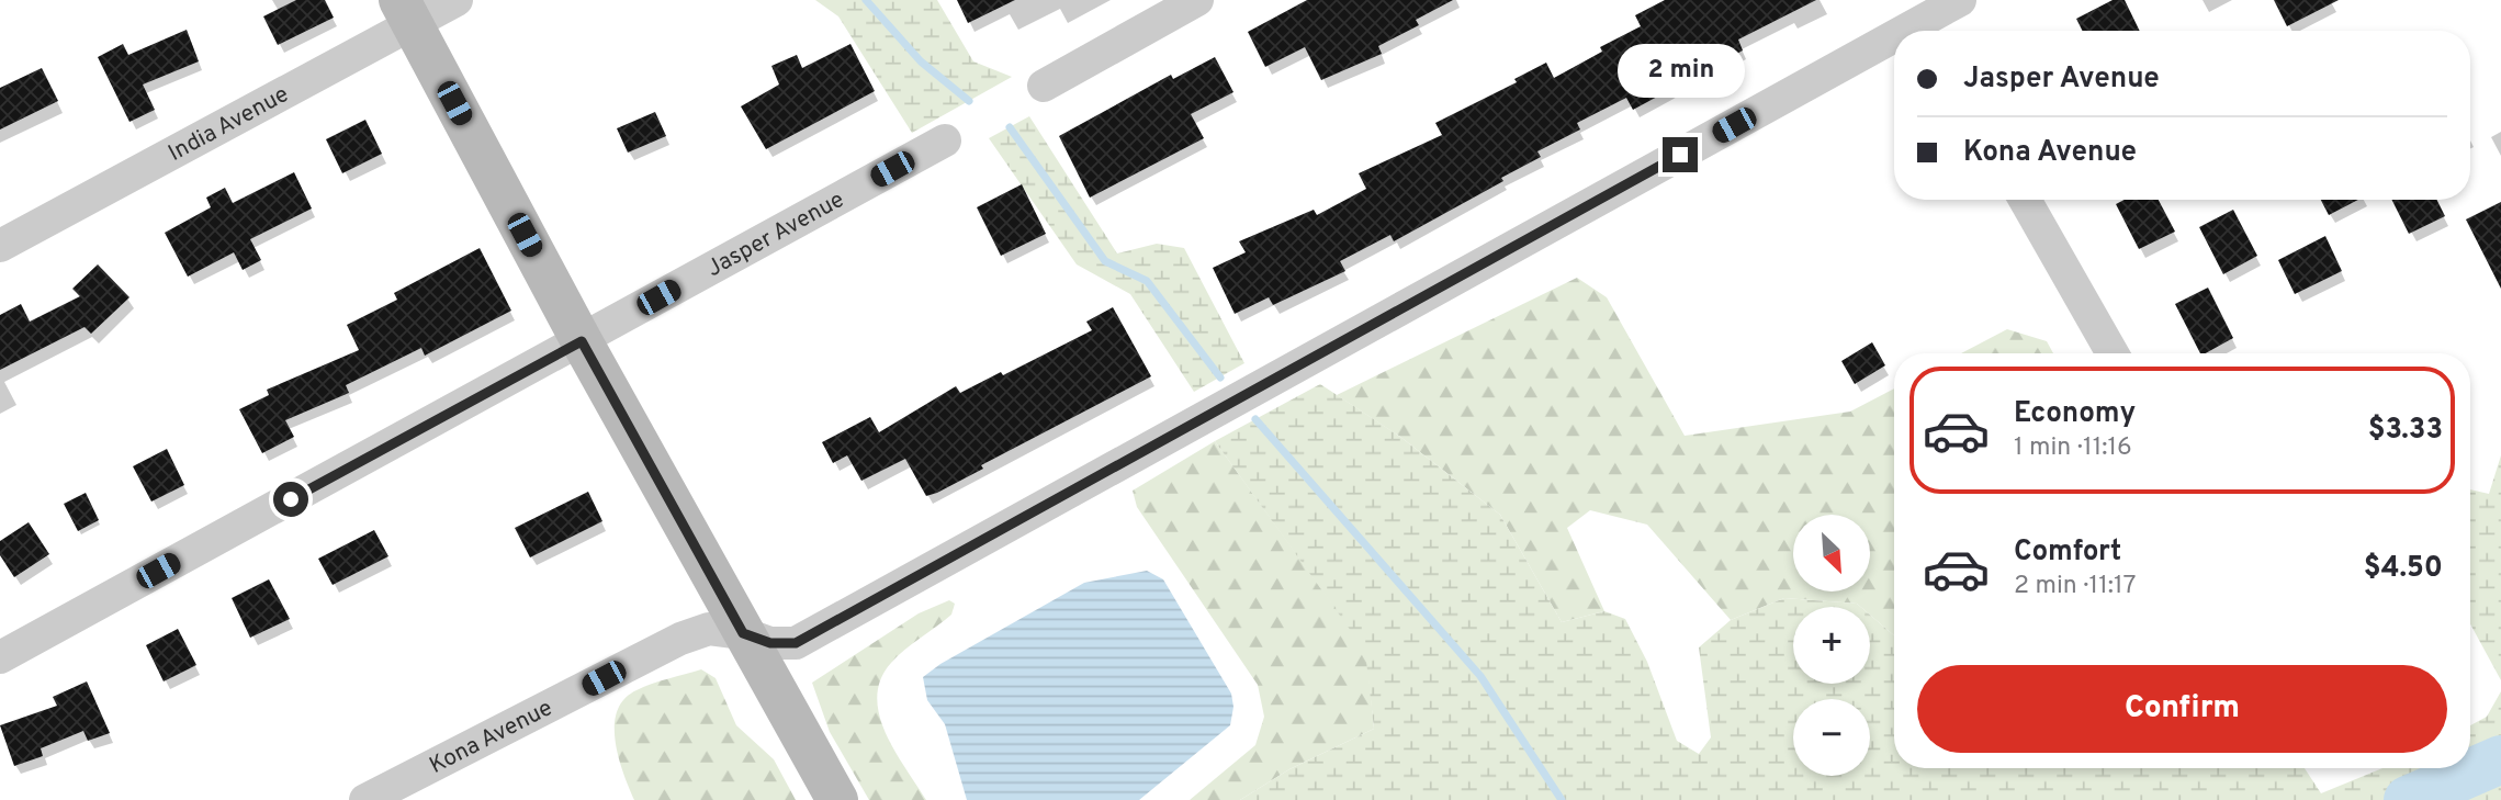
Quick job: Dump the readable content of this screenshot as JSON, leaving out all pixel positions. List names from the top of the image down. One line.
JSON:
{"streets":{"street":["India Avenue","Jasper Avenue","Kona Avenue"]},"north":"bottom right","page":{"banner":["Jasper Avenue","Kona Avenue"],"bubble":"2 min","list":[{"name":"Economy","note":"1 min · 11:16","value":"$3.33"},{"name":"Comfort","note":"2 min · 11:17","value":"$4.50"}],"map_buttons":["+","−"],"buttons":"Confirm"}}
